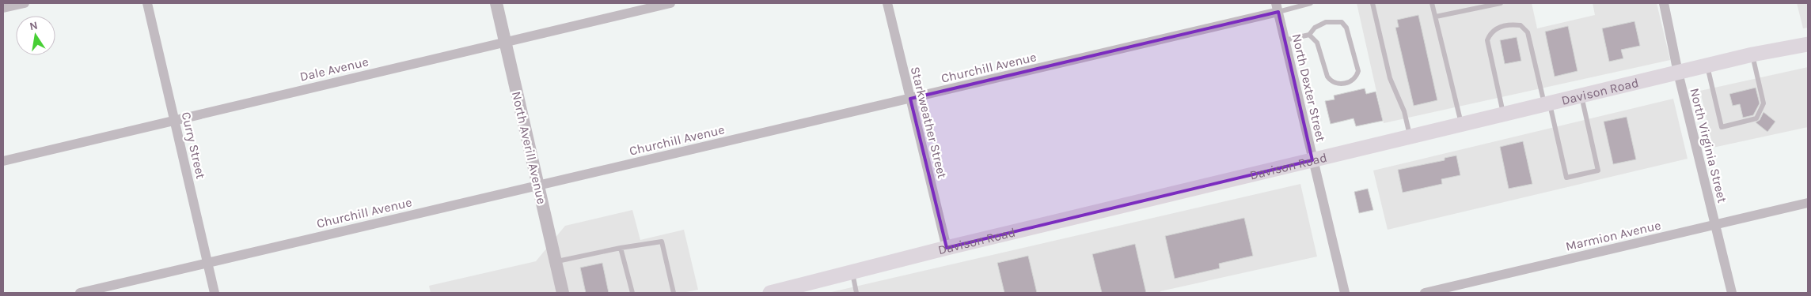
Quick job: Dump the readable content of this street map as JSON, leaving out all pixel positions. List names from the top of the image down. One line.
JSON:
{"streets":{"main road":["Davison Road"],"street":["Churchill Avenue","Dale Avenue","North Dexter Street","Starkweather Street","Curry Street","North Virginia Street","North Averill Avenue","Marmion Avenue"]},"crossings":[["Churchill Avenue","North Dexter Street"],["Churchill Avenue","Starkweather Street"],["Churchill Avenue","Curry Street"],["Churchill Avenue","North Averill Avenue"],["Dale Avenue","Curry Street"],["Dale Avenue","North Averill Avenue"],["North Dexter Street","Davison Road"],["Davison Road","Starkweather Street"],["Davison Road","North Virginia Street"],["North Virginia Street","Marmion Avenue"]],"north":"top"}
